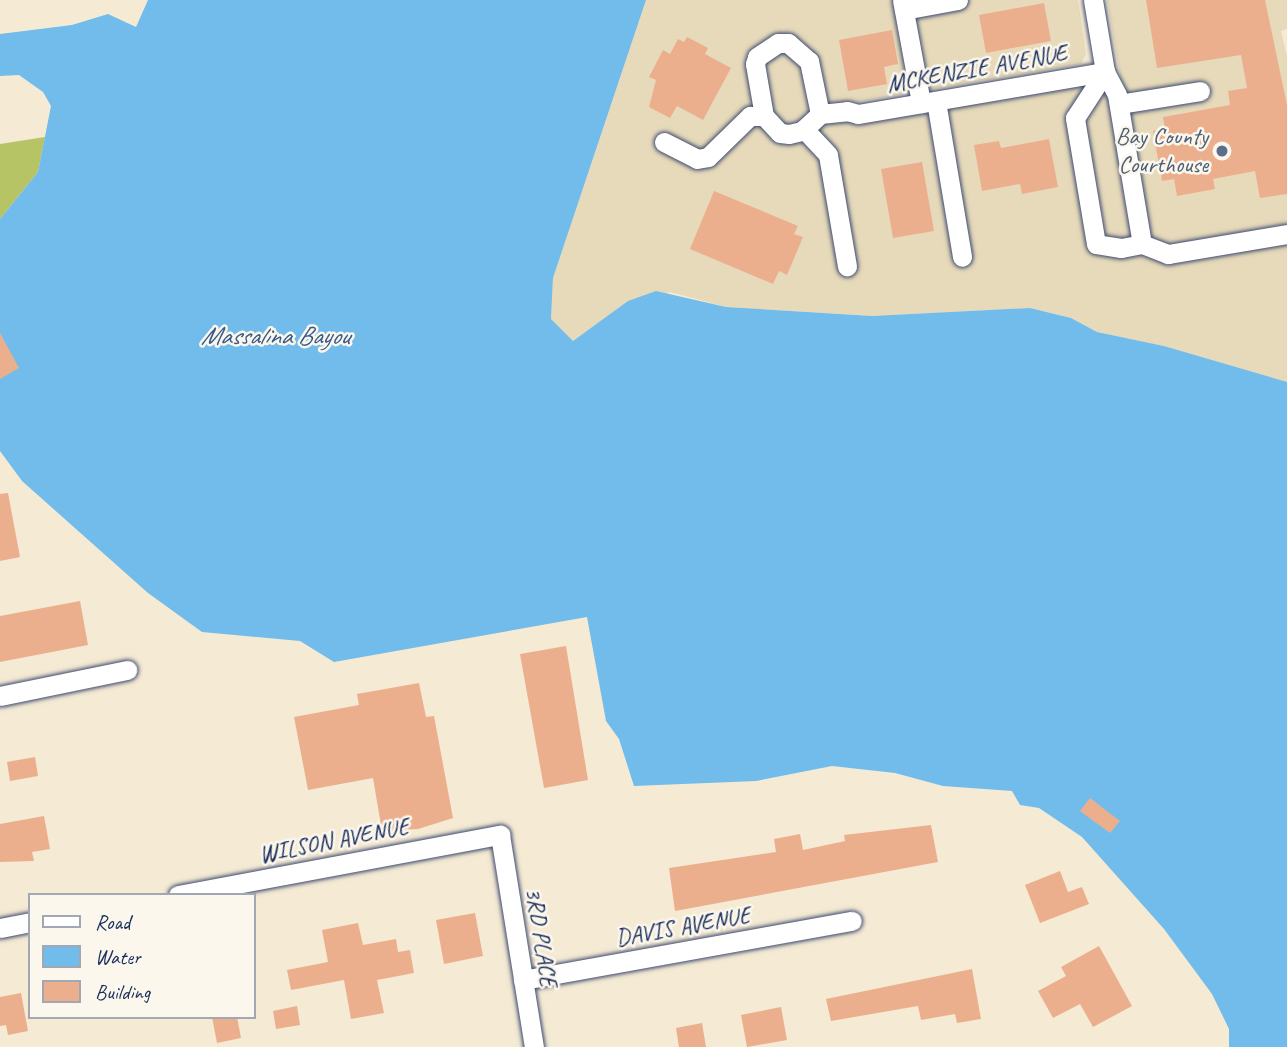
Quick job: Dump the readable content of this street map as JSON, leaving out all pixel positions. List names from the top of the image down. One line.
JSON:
{"streets":{"street":["MCKENZIE AVENUE","WILSON AVENUE","DAVIS AVENUE","3RD PLACE"]},"crossings":[["WILSON AVENUE","3RD PLACE"],["DAVIS AVENUE","3RD PLACE"]],"water":["Massalina Bayou"],"places":["Bay County Courthouse"],"legend":["Road","Water","Building"]}
